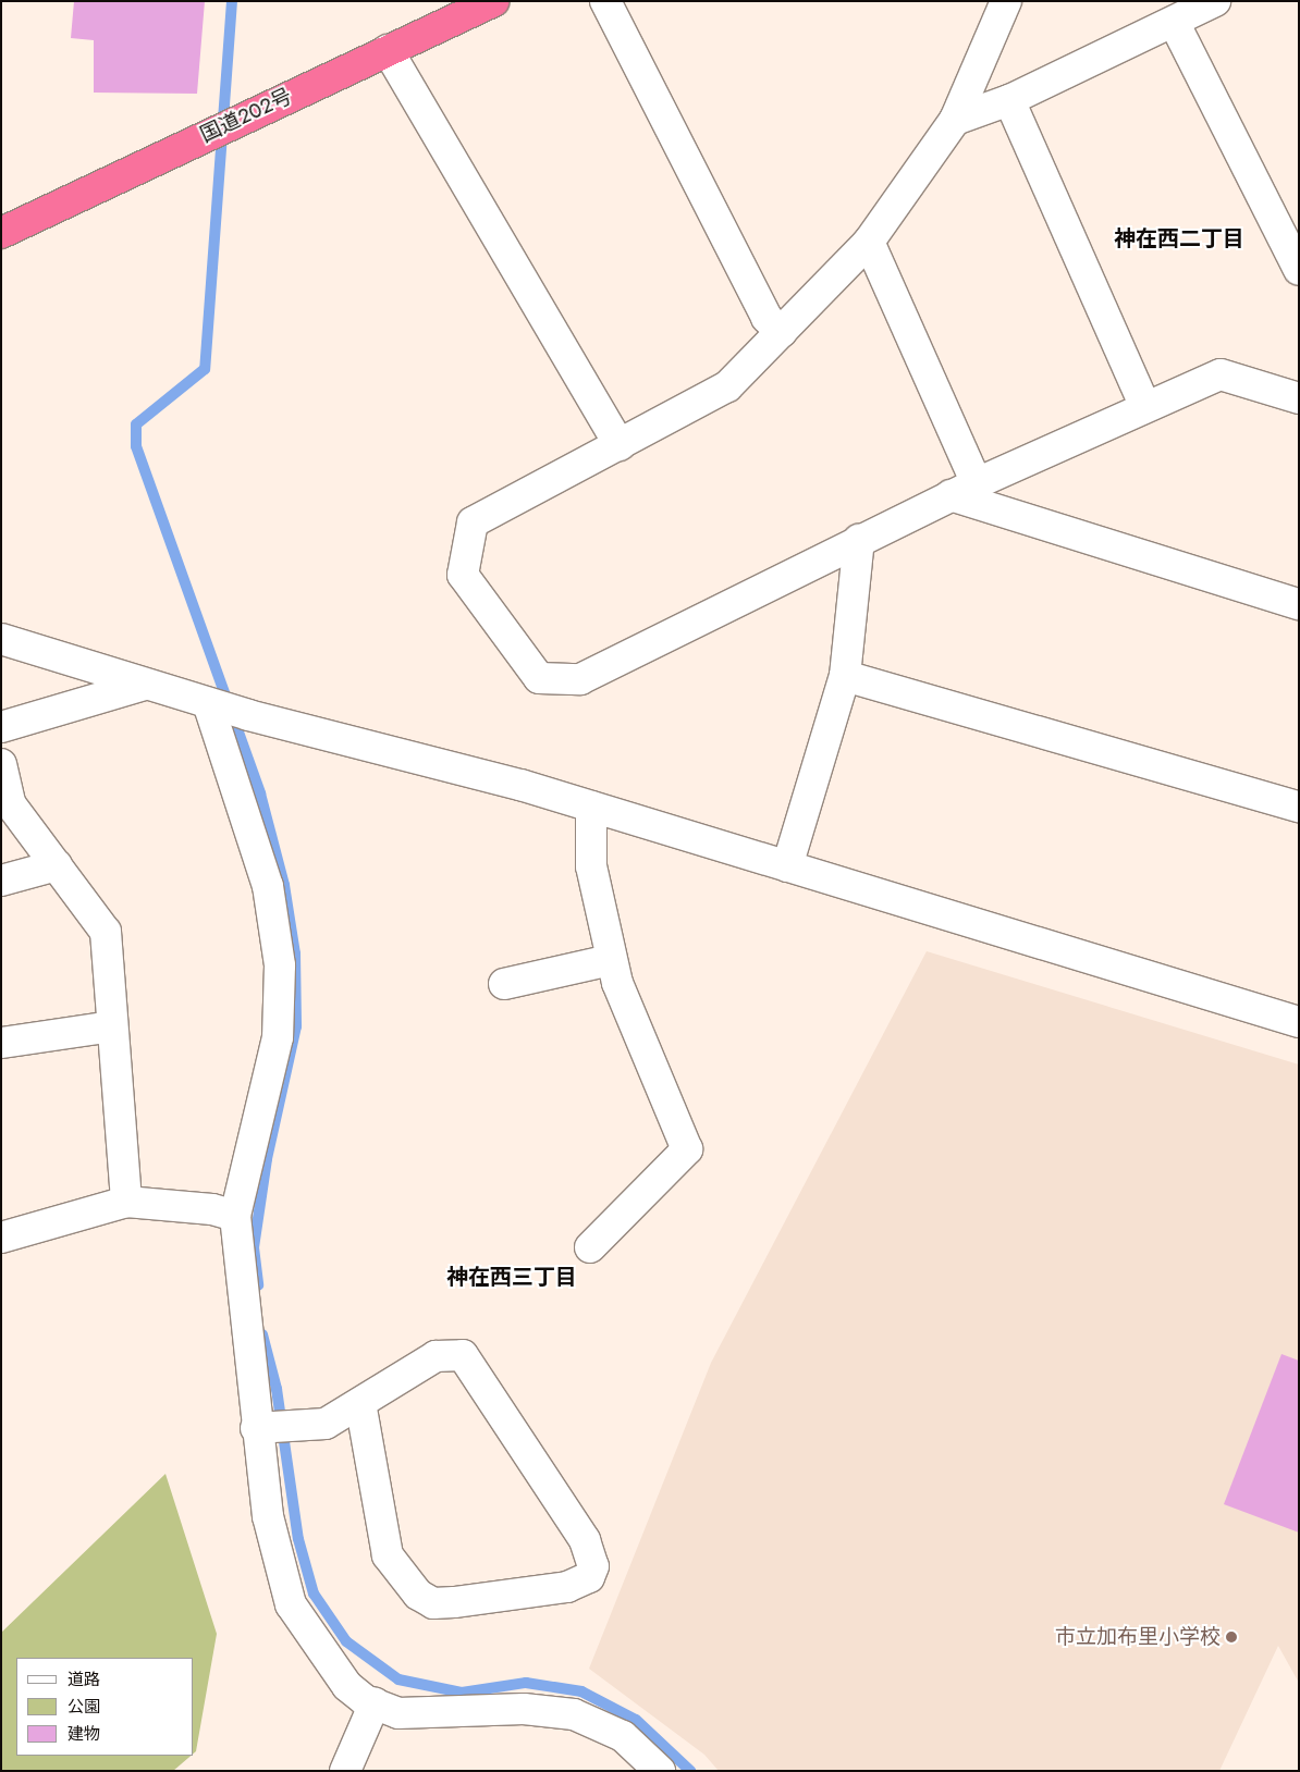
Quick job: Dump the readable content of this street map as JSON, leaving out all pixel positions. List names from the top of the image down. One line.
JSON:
{"streets":{"highway":["国道202号"]},"districts":["神在西二丁目","神在西三丁目"],"places":["市立加布里小学校"],"legend":["道路","公園","建物"]}
